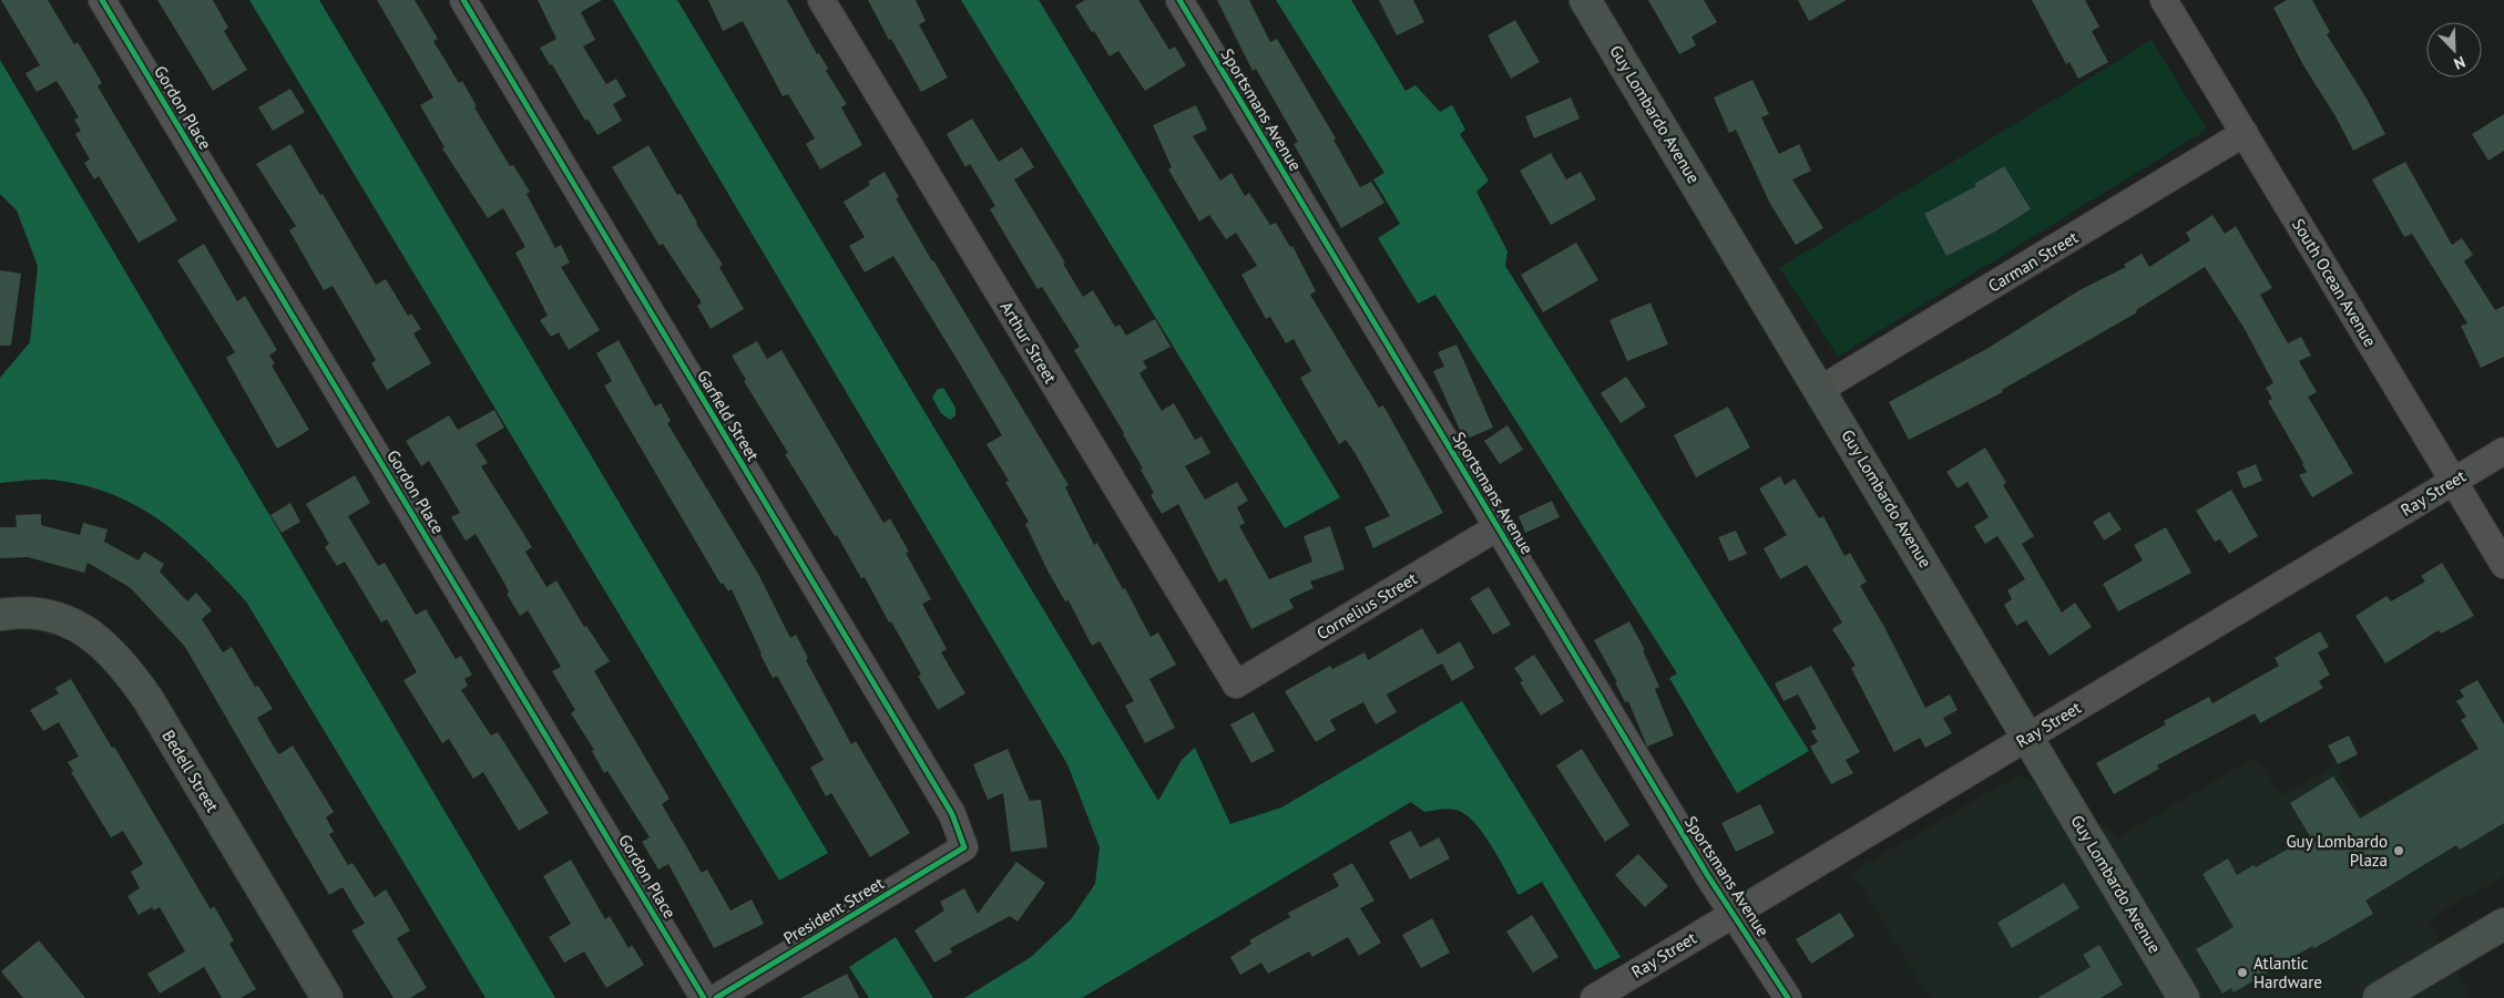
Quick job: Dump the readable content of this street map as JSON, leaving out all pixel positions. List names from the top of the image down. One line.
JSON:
{"streets":{"street":["Gordon Place","Sportsmans Avenue","Guy Lombardo Avenue","Carman Street","South Ocean Avenue","Arthur Street","Garfield Street","Ray Street","Cornelius Street","Bedell Street","President Street"]},"crossings":[["Sportsmans Avenue","Ray Street"],["Sportsmans Avenue","Cornelius Street"],["Guy Lombardo Avenue","Carman Street"],["Guy Lombardo Avenue","Ray Street"],["Carman Street","South Ocean Avenue"],["South Ocean Avenue","Ray Street"],["Arthur Street","Cornelius Street"],["Garfield Street","President Street"]],"places":["Guy Lombardo Plaza","Atlantic Hardware"],"north":"bottom right"}
